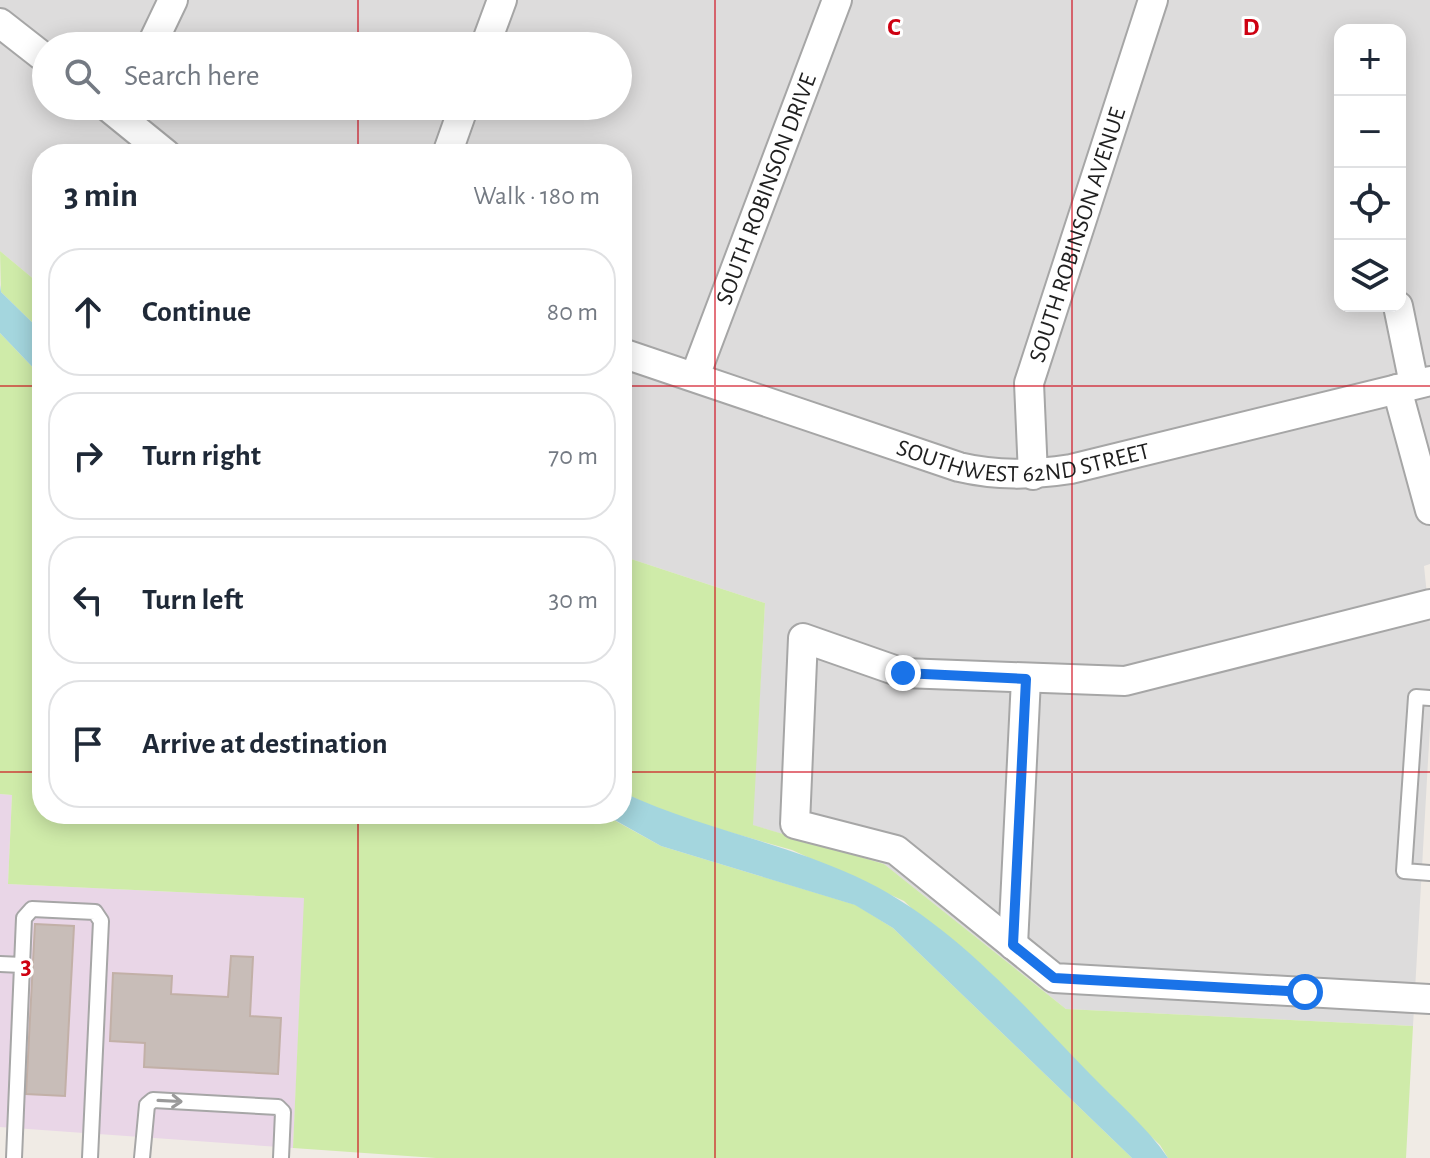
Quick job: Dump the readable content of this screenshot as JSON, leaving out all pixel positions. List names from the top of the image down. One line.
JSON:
{"streets":{"street":["SOUTH ROBINSON DRIVE","SOUTH ROBINSON AVENUE","SOUTHWEST 62ND STREET"]},"crossings":[["SOUTH ROBINSON DRIVE","SOUTHWEST 62ND STREET"],["SOUTH ROBINSON AVENUE","SOUTHWEST 62ND STREET"]],"page":{"map_buttons":["+","−"],"search":"Search here","heading":["3 min","Walk · 180 m"],"list":[["Continue","80 m"],["Turn right","70 m"],["Turn left","30 m"],"Arrive at destination"]},"grid":{"columns":["C","D"],"rows":["3"]}}
